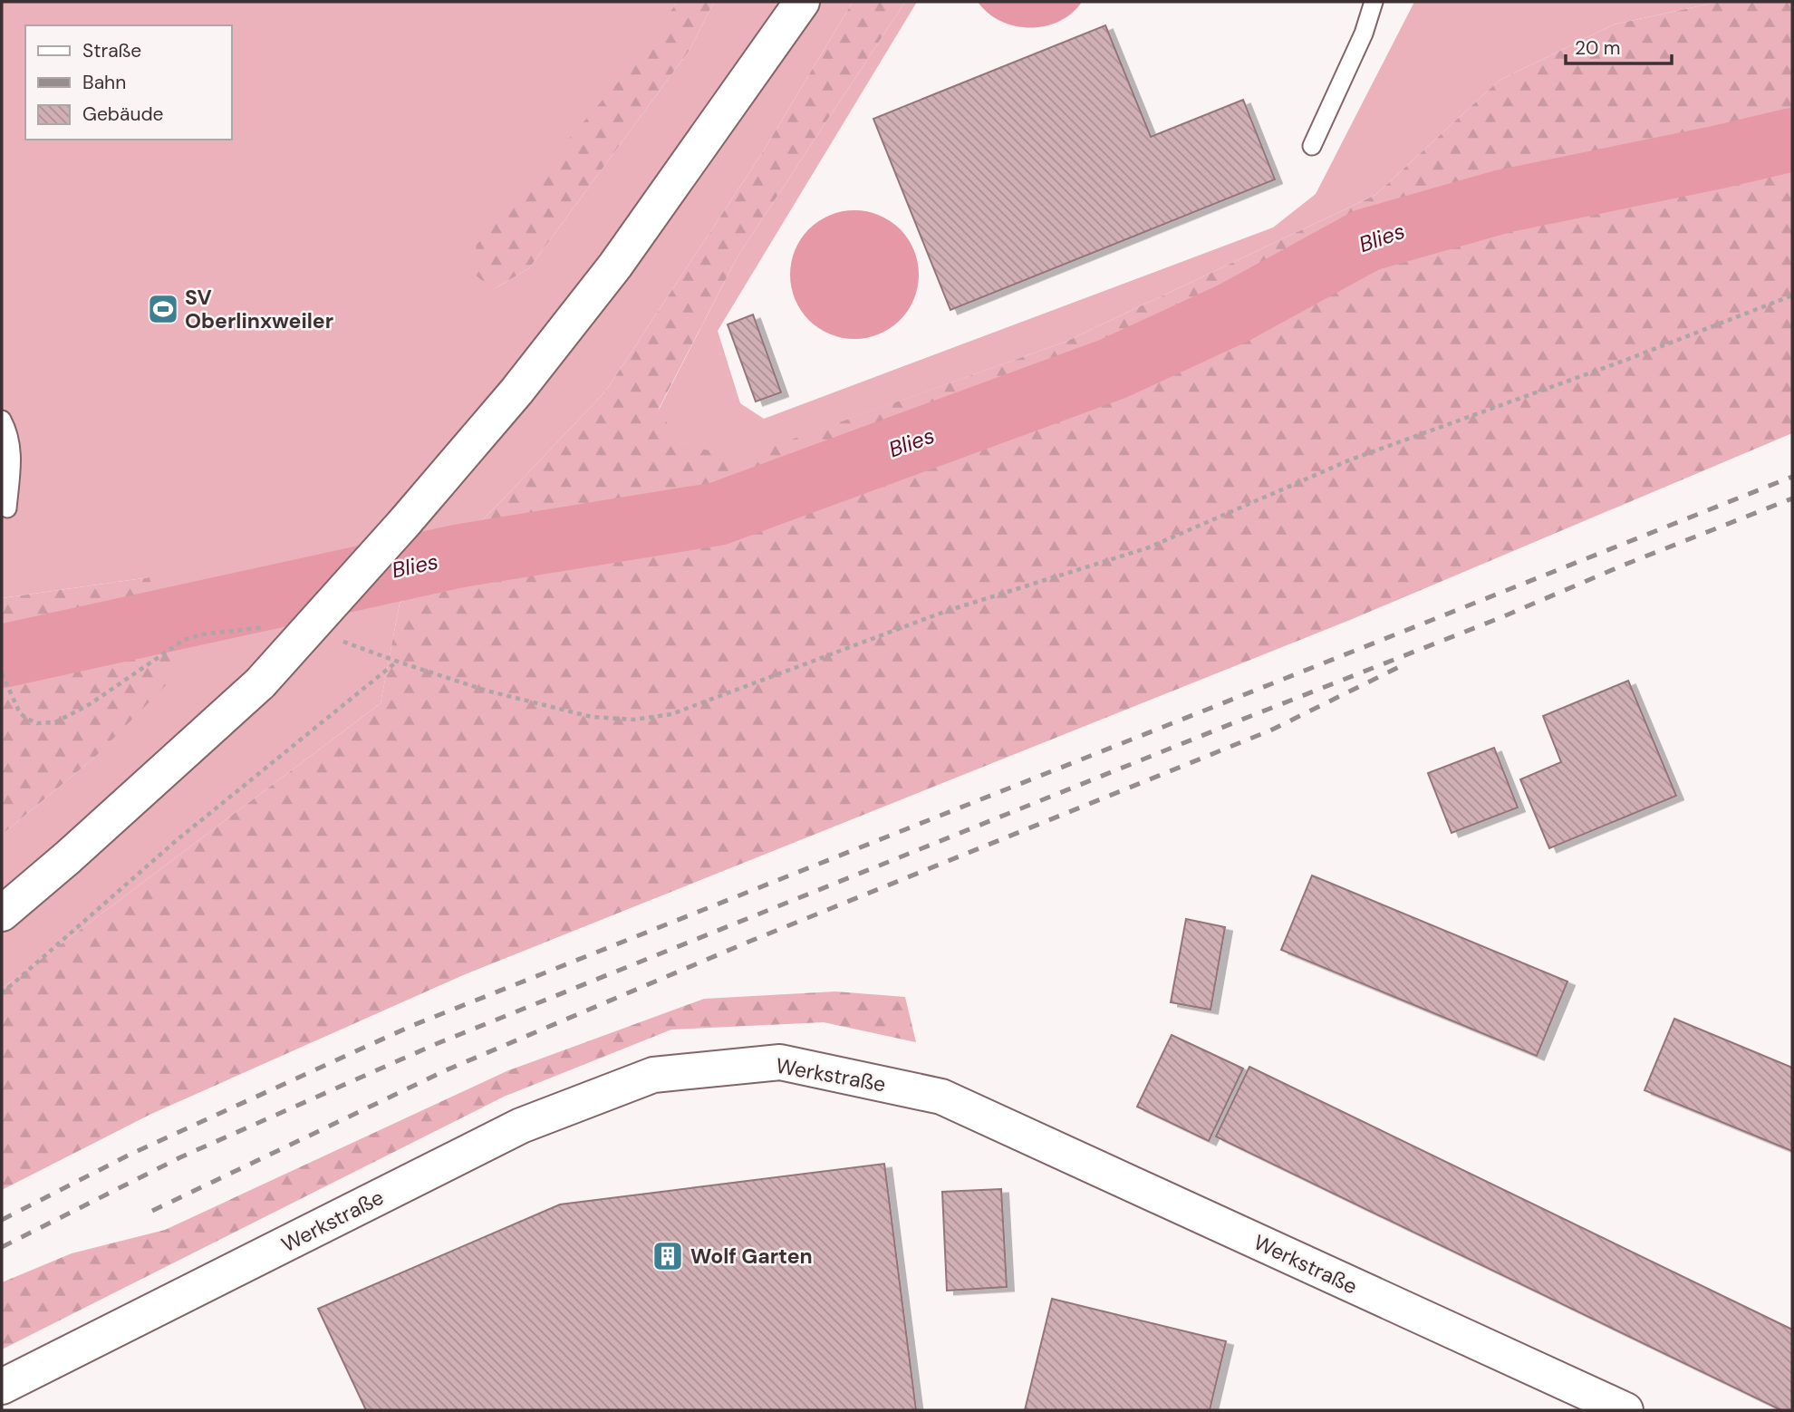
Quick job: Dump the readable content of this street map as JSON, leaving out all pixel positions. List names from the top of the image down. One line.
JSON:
{"streets":{"main road":["Werkstraße"]},"water":["Blies"],"places":{"sports":["SV Oberlinxweiler"],"building":["Wolf Garten"]},"legend":["Straße","Bahn","Gebäude"],"scale_bar":"20 m"}
